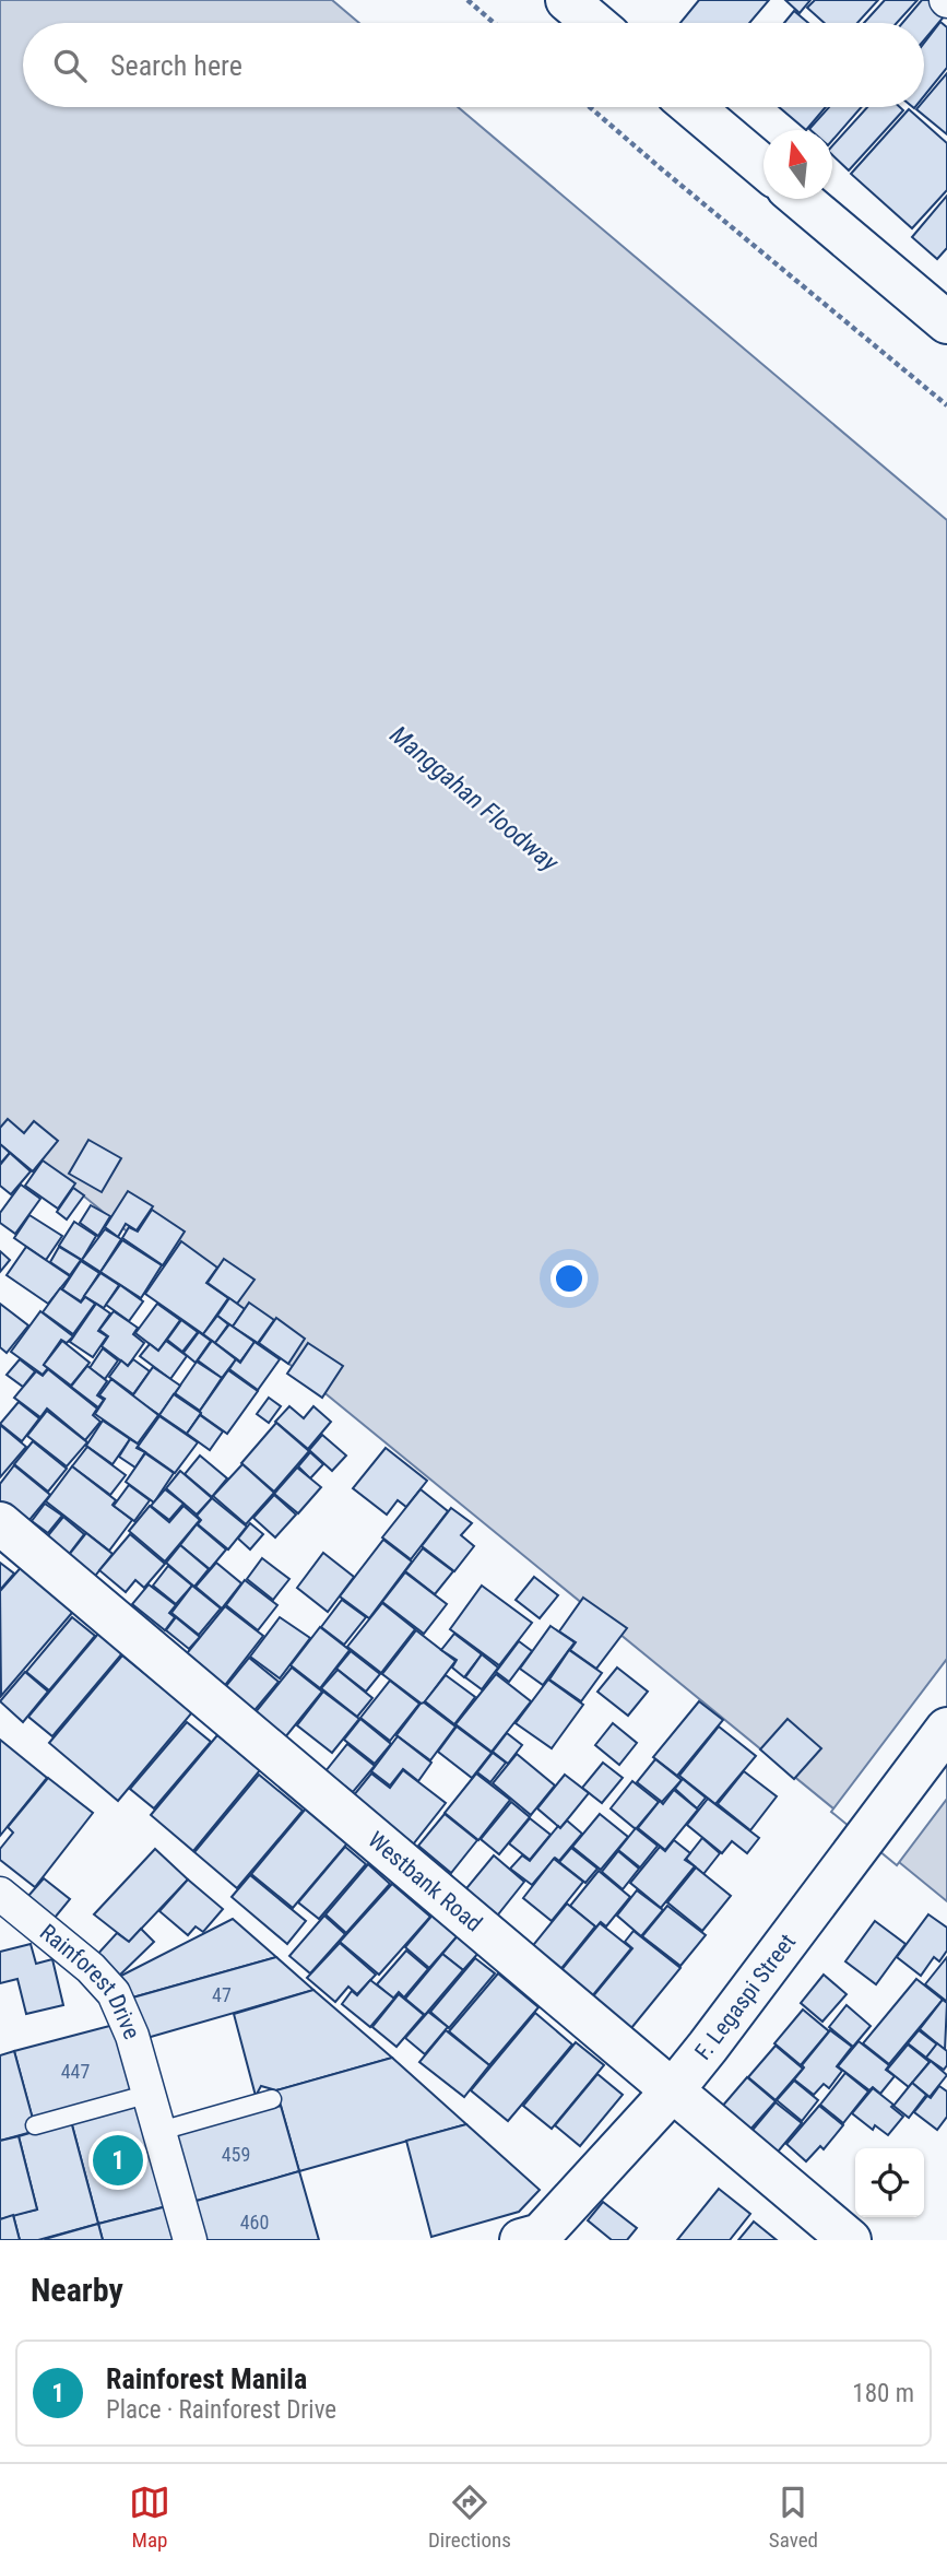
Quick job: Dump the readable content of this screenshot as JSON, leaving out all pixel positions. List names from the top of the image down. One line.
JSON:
{"streets":{"street":["Westbank Road","Rainforest Drive","F. Legaspi Street"]},"crossings":[["Westbank Road","F. Legaspi Street"]],"water":["Manggahan Floodway"],"house_numbers":["47","447","459","460"],"north":"top","page":{"search":"Search here","pins":"1","heading":"Nearby","list":[{"mark":"1","name":"Rainforest Manila","note":"Place · Rainforest Drive","value":"180 m"}],"nav":["Map","Directions","Saved"]}}
